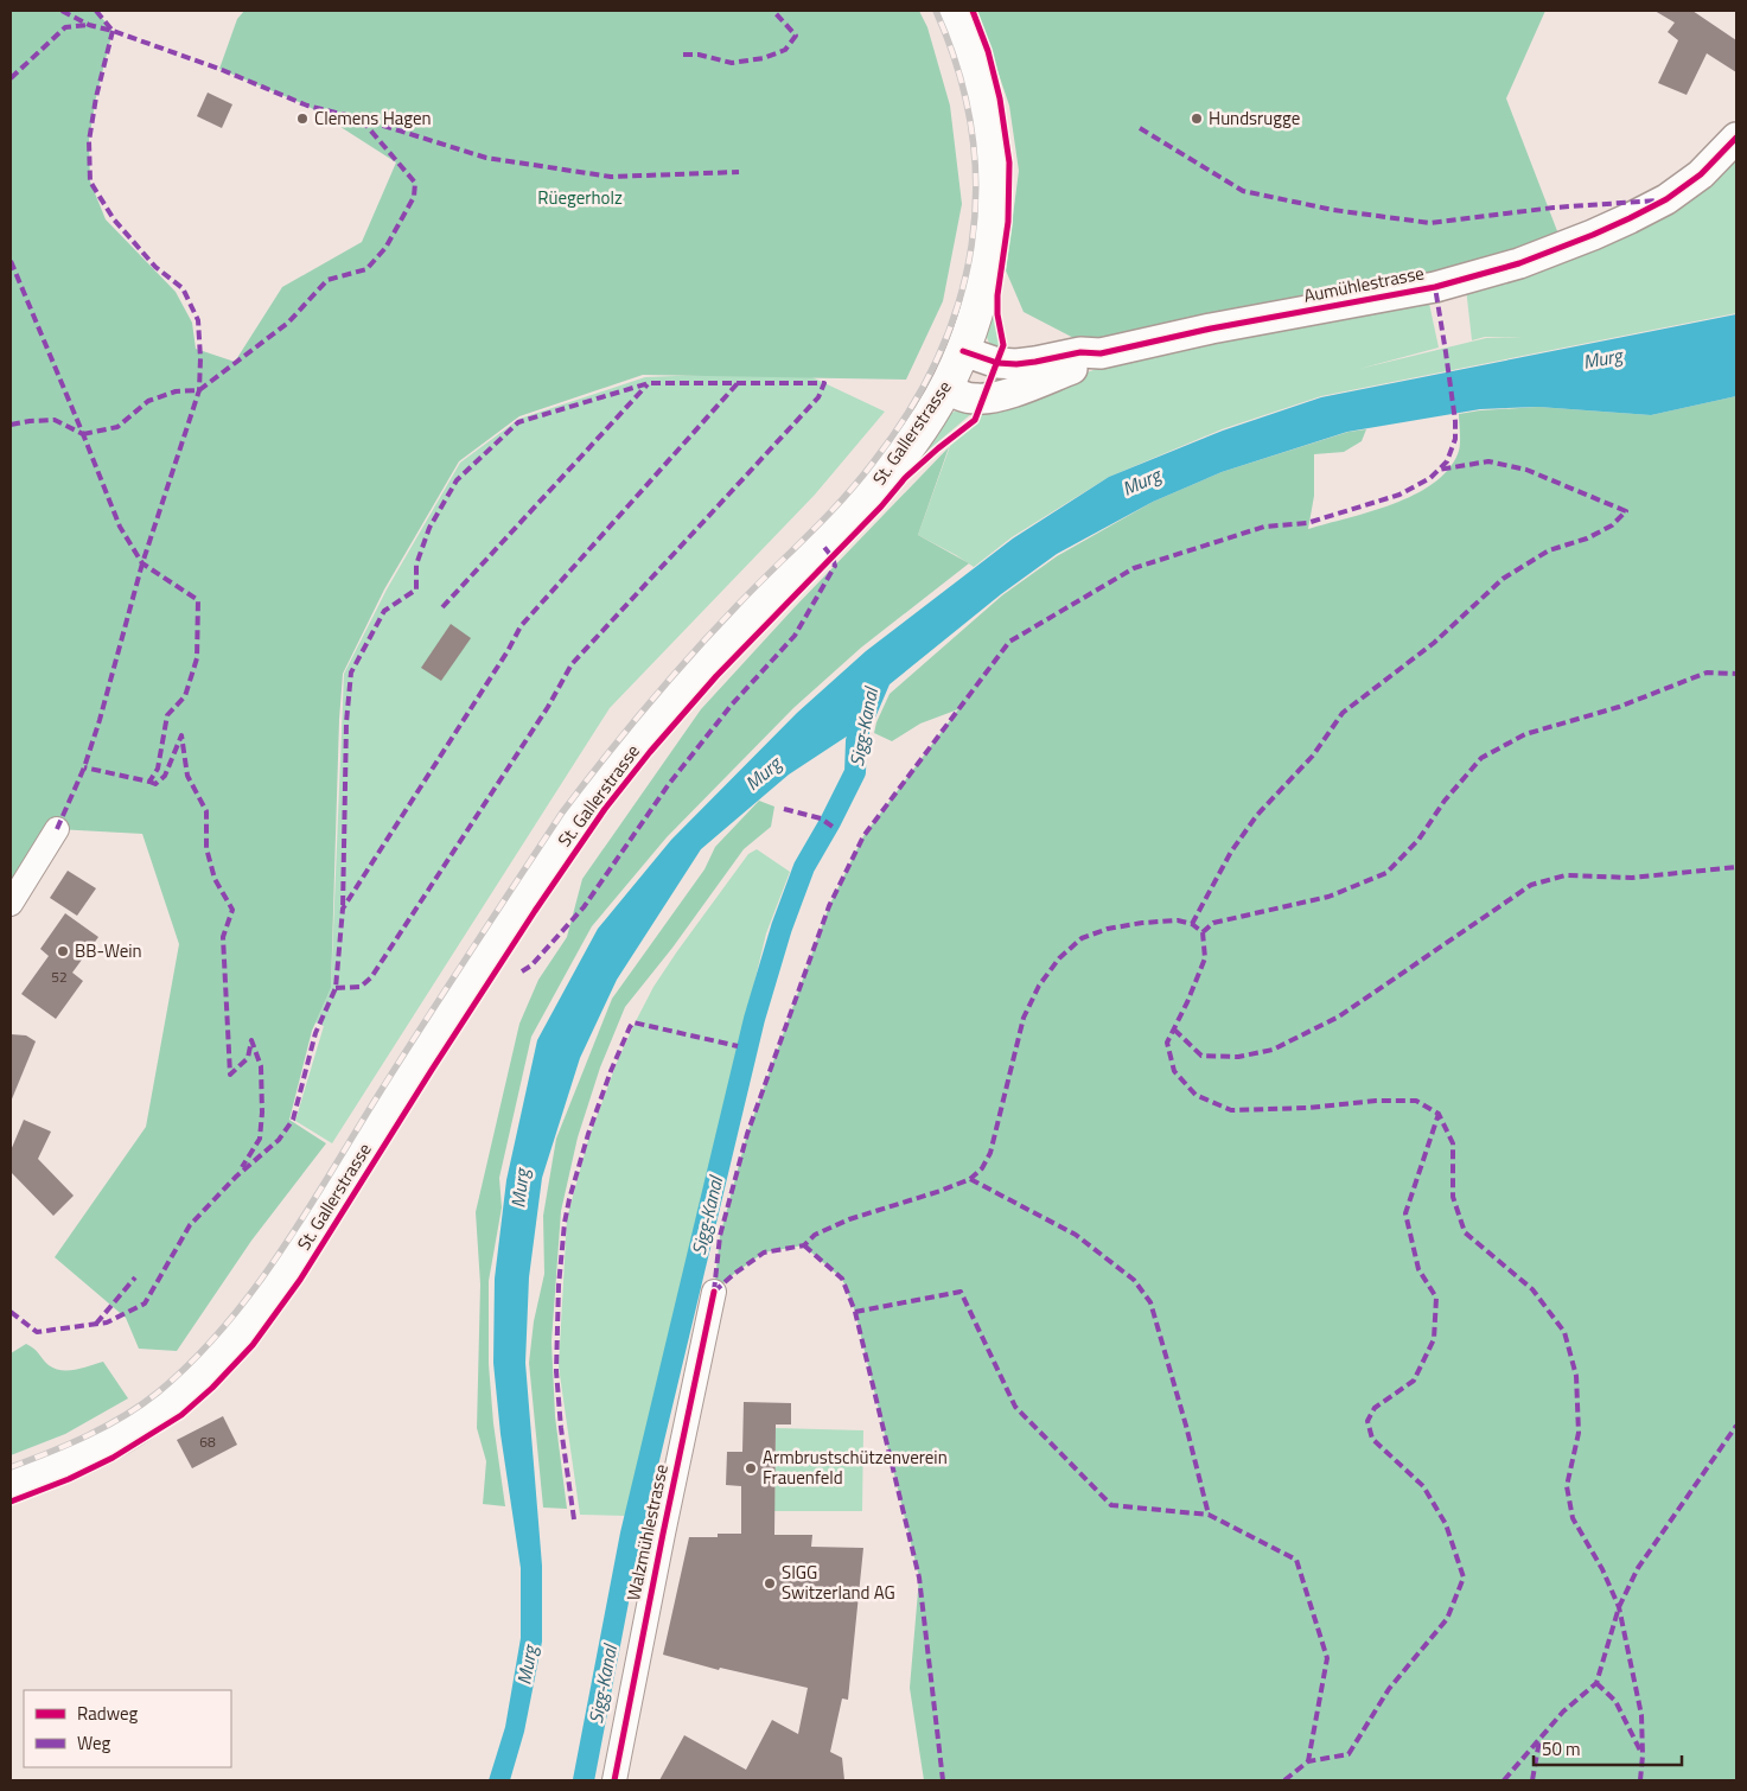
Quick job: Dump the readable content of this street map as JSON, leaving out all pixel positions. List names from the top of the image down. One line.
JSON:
{"streets":{"main road":["St. Gallerstrasse"],"street":["Aumühlestrasse","Walzmühlestrasse"]},"crossings":[["Aumühlestrasse","St. Gallerstrasse"]],"water":["Murg","Sigg-Kanal"],"parks":["Rüegerholz"],"places":["Clemens Hagen","Hundsrugge","BB-Wein","Armbrustschützenverein Frauenfeld","SIGG Switzerland AG"],"house_numbers":["52","68"],"legend":["Radweg","Weg"],"scale_bar":"50 m"}
